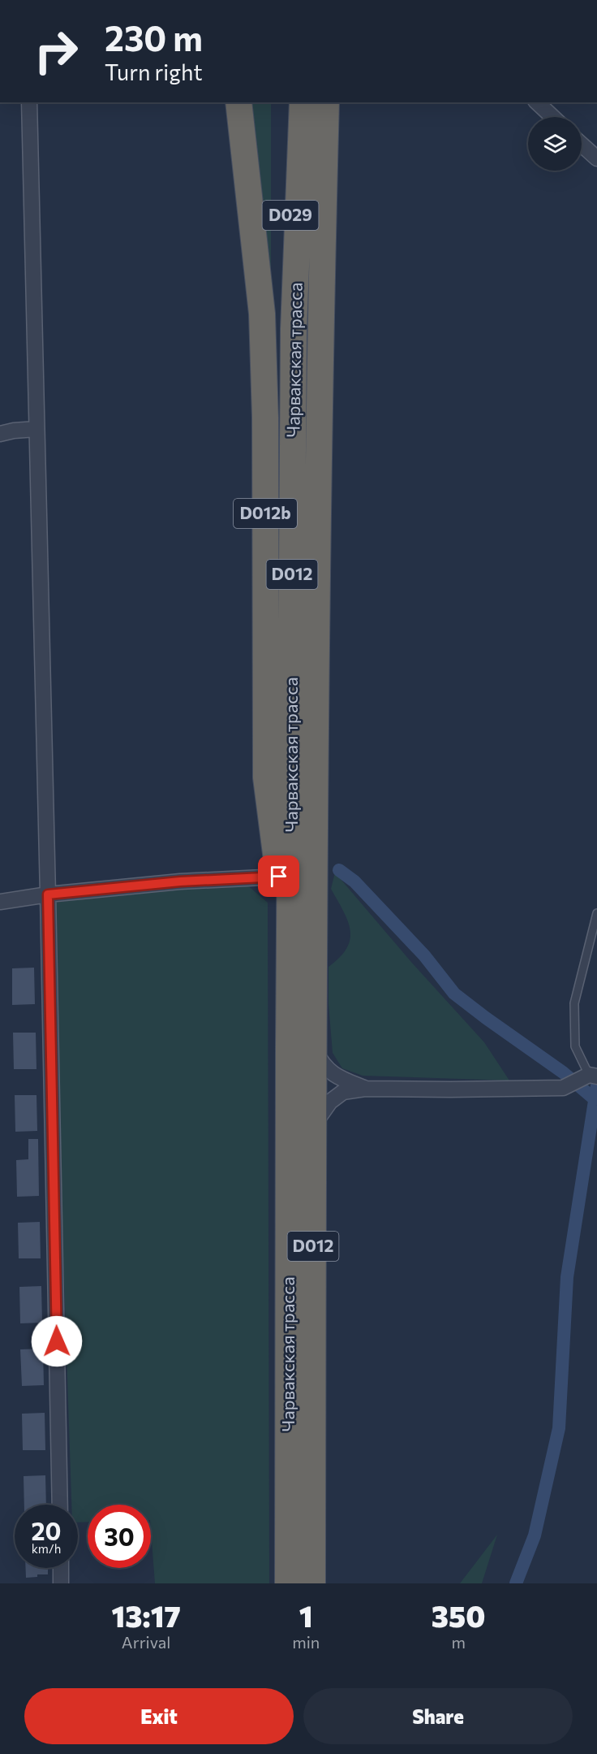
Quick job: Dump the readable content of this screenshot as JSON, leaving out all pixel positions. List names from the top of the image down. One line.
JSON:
{"streets":{"highway":["D029","Чарвакская трасса","D012b","D012"]},"crossings":[["D029","Чарвакская трасса"],["Чарвакская трасса","D012b"]],"page":{"turn":["230 m","Turn right"],"speed":"20 km/h","limit":"30","eta":["13:17","Arrival","1","min","350","m"],"buttons":["Exit","Share"]}}
